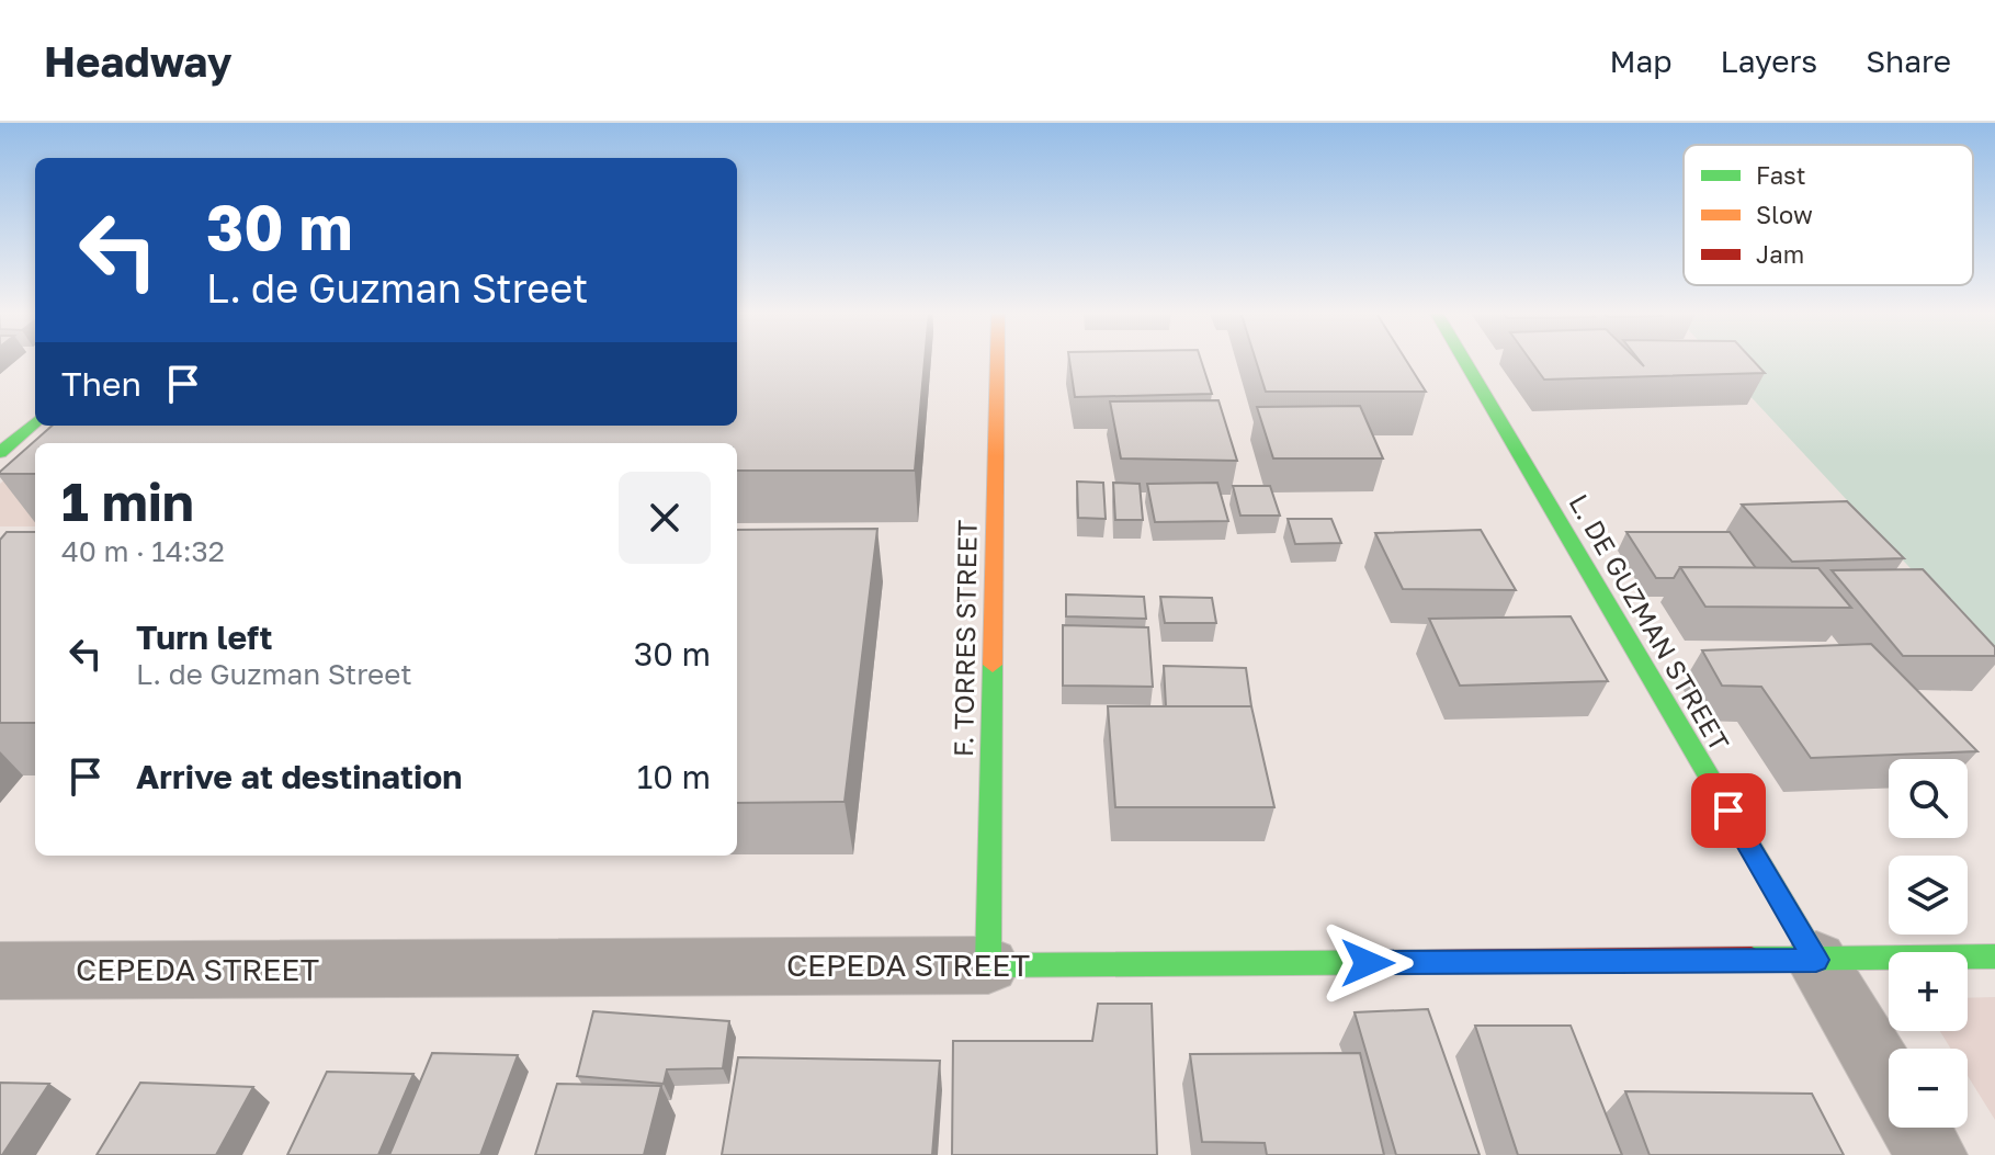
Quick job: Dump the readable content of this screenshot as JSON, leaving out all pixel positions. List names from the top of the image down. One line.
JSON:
{"streets":{"street":["L. DE GUZMAN STREET","F. TORRES STREET","CEPEDA STREET"]},"crossings":[["L. DE GUZMAN STREET","CEPEDA STREET"],["F. TORRES STREET","CEPEDA STREET"]],"legend":["Fast","Slow","Jam"],"page":{"header":"Headway","nav":["Map","Layers","Share"],"turn":["30 m","L. de Guzman Street"],"then":"Then","heading":["1 min","40 m · 14:32"],"list":[{"name":"Turn left","note":"L. de Guzman Street","value":"30 m"},{"name":"Arrive at destination","value":"10 m"}],"map_buttons":["+","−"]}}
